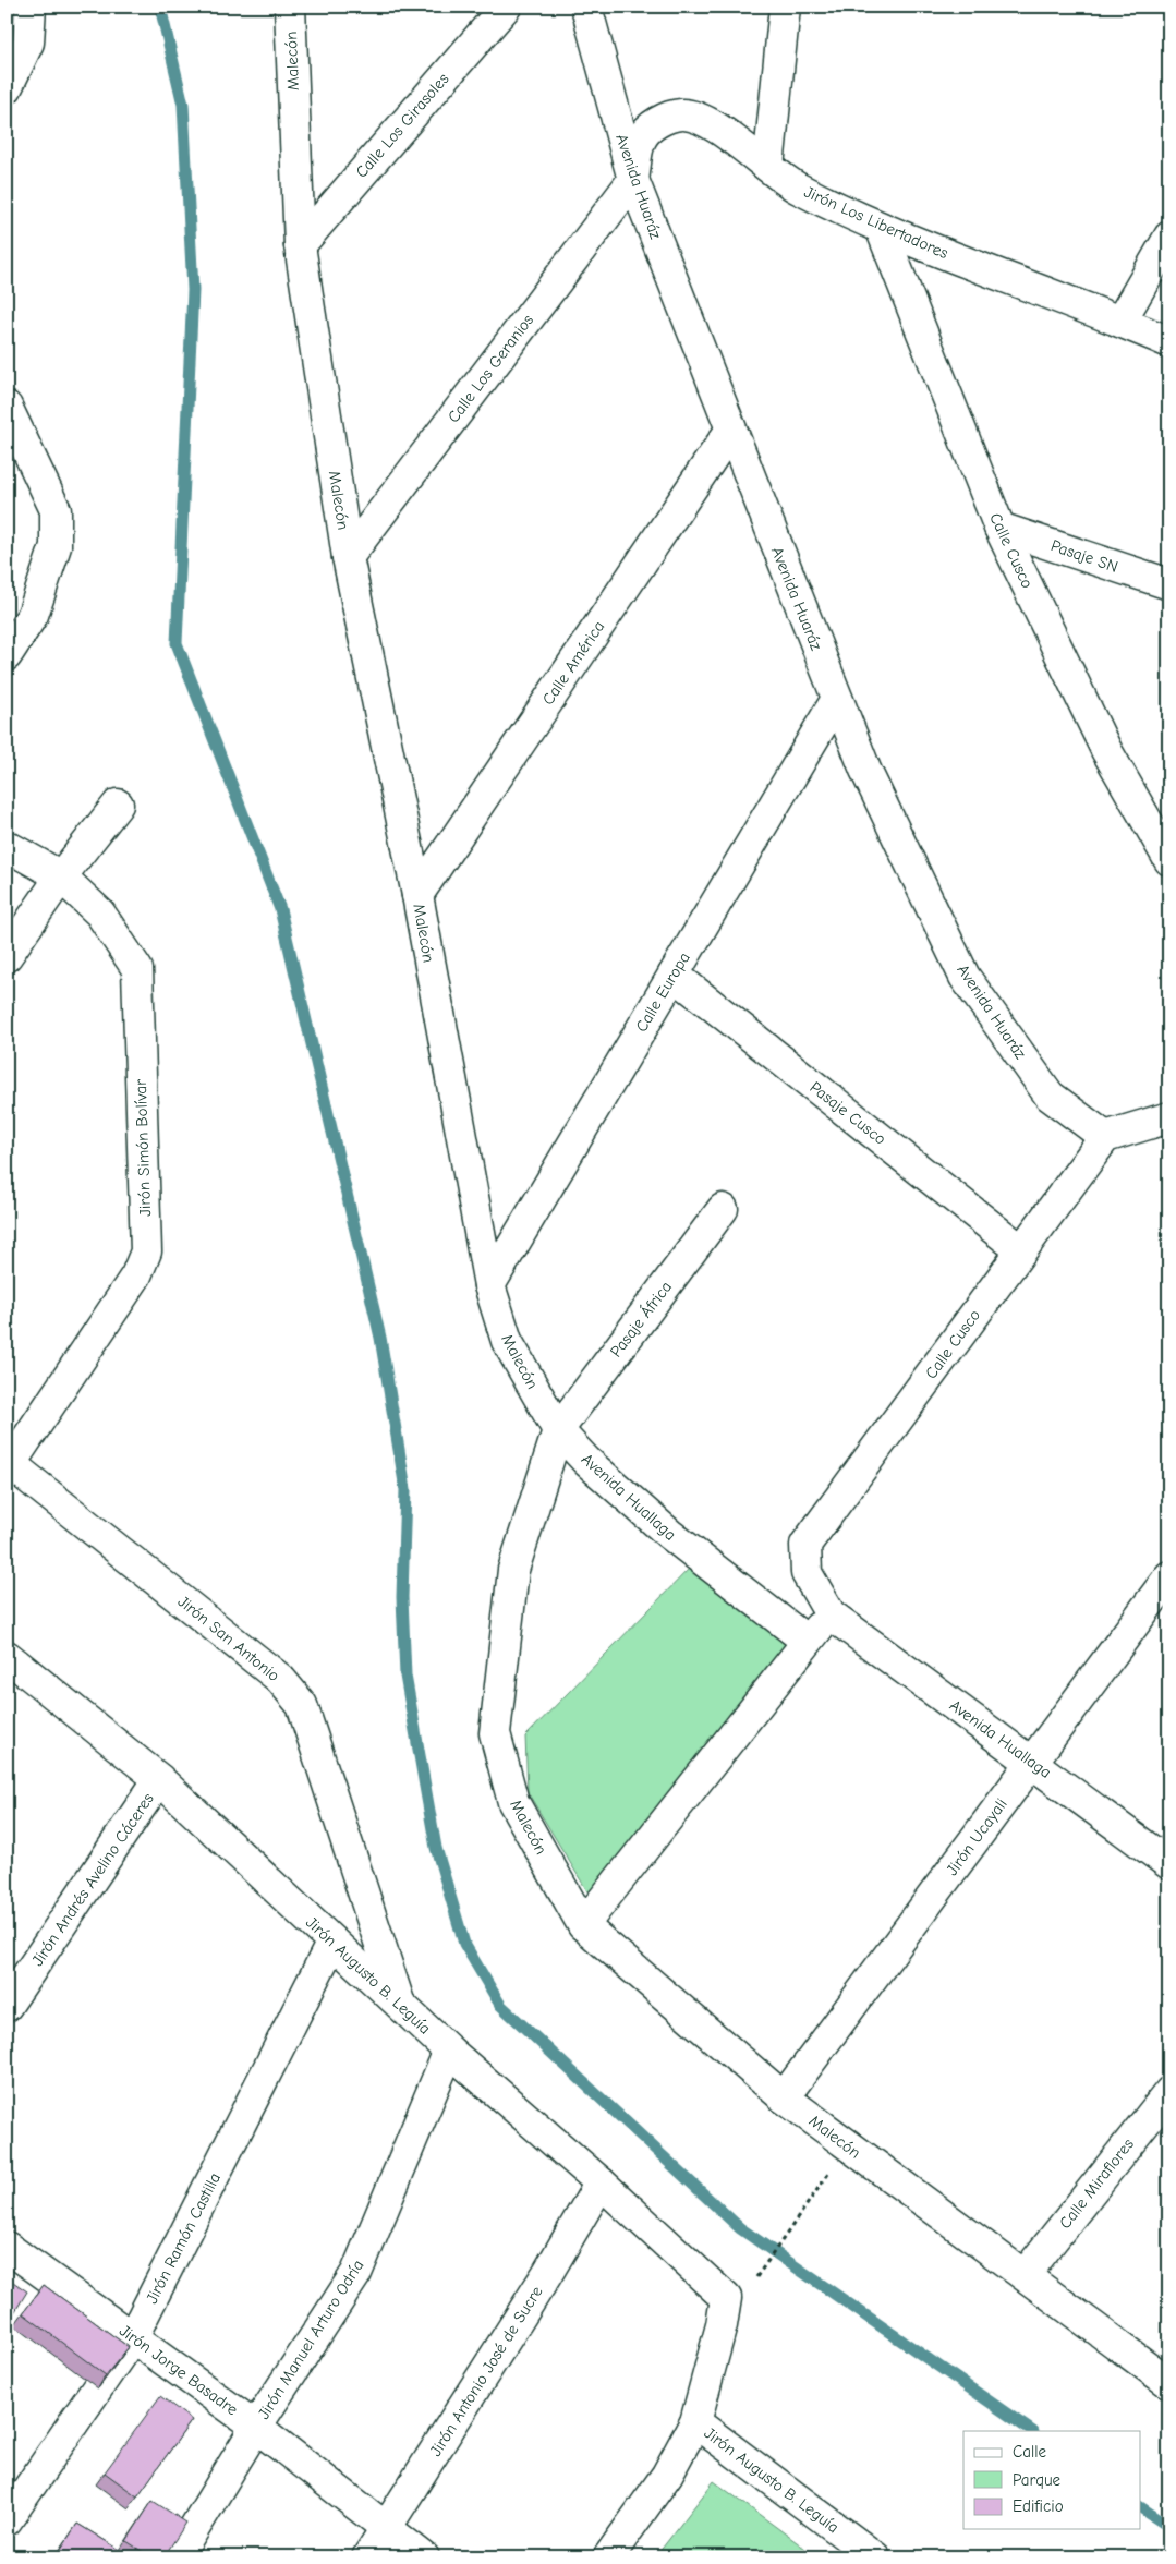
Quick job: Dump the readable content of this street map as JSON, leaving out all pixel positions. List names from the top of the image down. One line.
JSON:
{"streets":{"street":["Malecón","Calle Los Girasoles","Avenida Huaráz","Jirón Los Libertadores","Calle Los Geranios","Calle Cusco","Pasaje SN","Calle América","Calle Europa","Pasaje Cusco","Jirón Simón Bolívar","Pasaje África","Avenida Huallaga","Jirón San Antonio","Jirón Ucayali","Jirón Andrés Avelino Cáceres","Jirón Augusto B. Leguía","Calle Miraflores","Jirón Ramón Castilla","Jirón Manuel Arturo Odría","Jirón Jorge Basadre","Jirón Antonio José de Sucre"]},"crossings":[["Malecón","Calle Los Girasoles"],["Malecón","Calle Los Geranios"],["Malecón","Calle América"],["Malecón","Calle Europa"],["Malecón","Pasaje África"],["Malecón","Avenida Huallaga"],["Malecón","Jirón Ucayali"],["Malecón","Calle Miraflores"],["Avenida Huaráz","Jirón Los Libertadores"],["Avenida Huaráz","Calle Los Geranios"],["Avenida Huaráz","Calle Cusco"],["Avenida Huaráz","Calle América"],["Avenida Huaráz","Calle Europa"],["Jirón Los Libertadores","Calle Los Geranios"],["Jirón Los Libertadores","Calle Cusco"],["Calle Cusco","Pasaje SN"],["Calle Cusco","Pasaje Cusco"],["Calle Cusco","Avenida Huallaga"],["Calle Europa","Pasaje Cusco"],["Jirón Simón Bolívar","Jirón San Antonio"],["Pasaje África","Avenida Huallaga"],["Avenida Huallaga","Jirón Ucayali"],["Jirón San Antonio","Jirón Augusto B. Leguía"],["Jirón Andrés Avelino Cáceres","Jirón Augusto B. Leguía"],["Jirón Augusto B. Leguía","Jirón Ramón Castilla"],["Jirón Augusto B. Leguía","Jirón Manuel Arturo Odría"],["Jirón Augusto B. Leguía","Jirón Antonio José de Sucre"],["Jirón Ramón Castilla","Jirón Jorge Basadre"],["Jirón Manuel Arturo Odría","Jirón Jorge Basadre"],["Jirón Jorge Basadre","Jirón Antonio José de Sucre"]],"legend":["Calle","Parque","Edificio"]}
